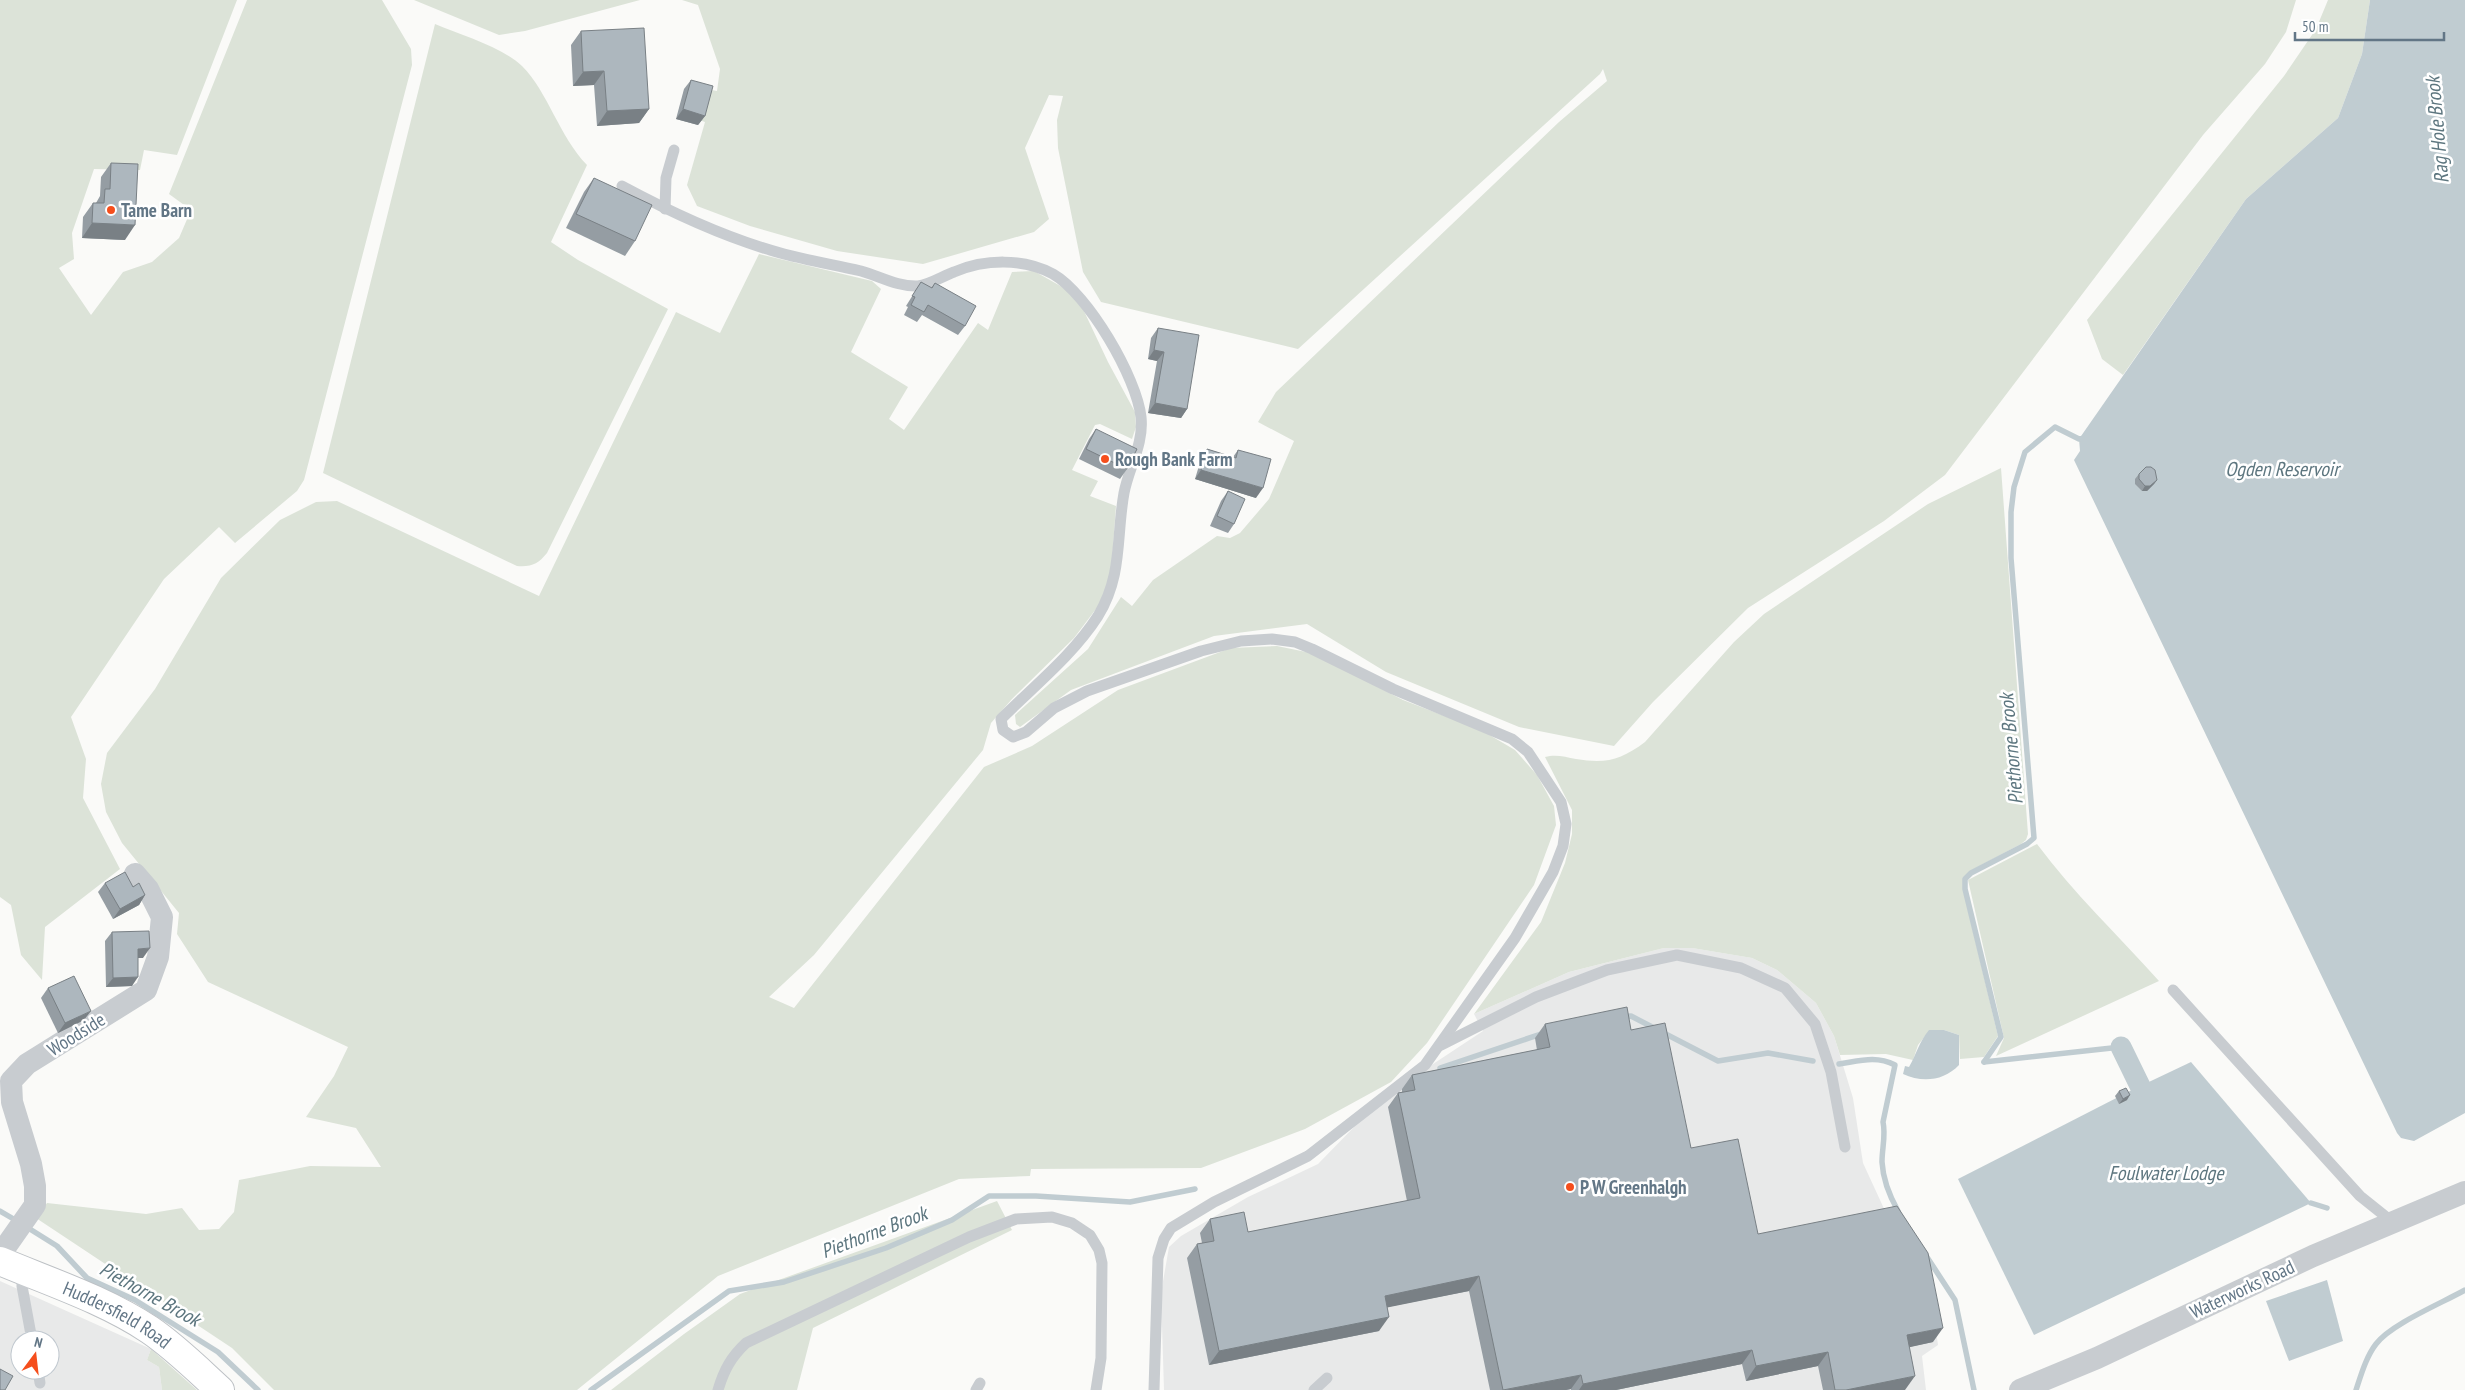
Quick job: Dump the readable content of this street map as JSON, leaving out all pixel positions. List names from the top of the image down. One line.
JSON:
{"streets":{"main road":["Huddersfield Road"],"street":["Woodside","Waterworks Road"]},"crossings":[["Woodside","Huddersfield Road"]],"water":["Rag Hole Brook","Ogden Reservoir","Piethorne Brook","Foulwater Lodge"],"places":["Tame Barn","Rough Bank Farm","P W Greenhalgh"],"scale_bar":"50 m","north":"top"}
